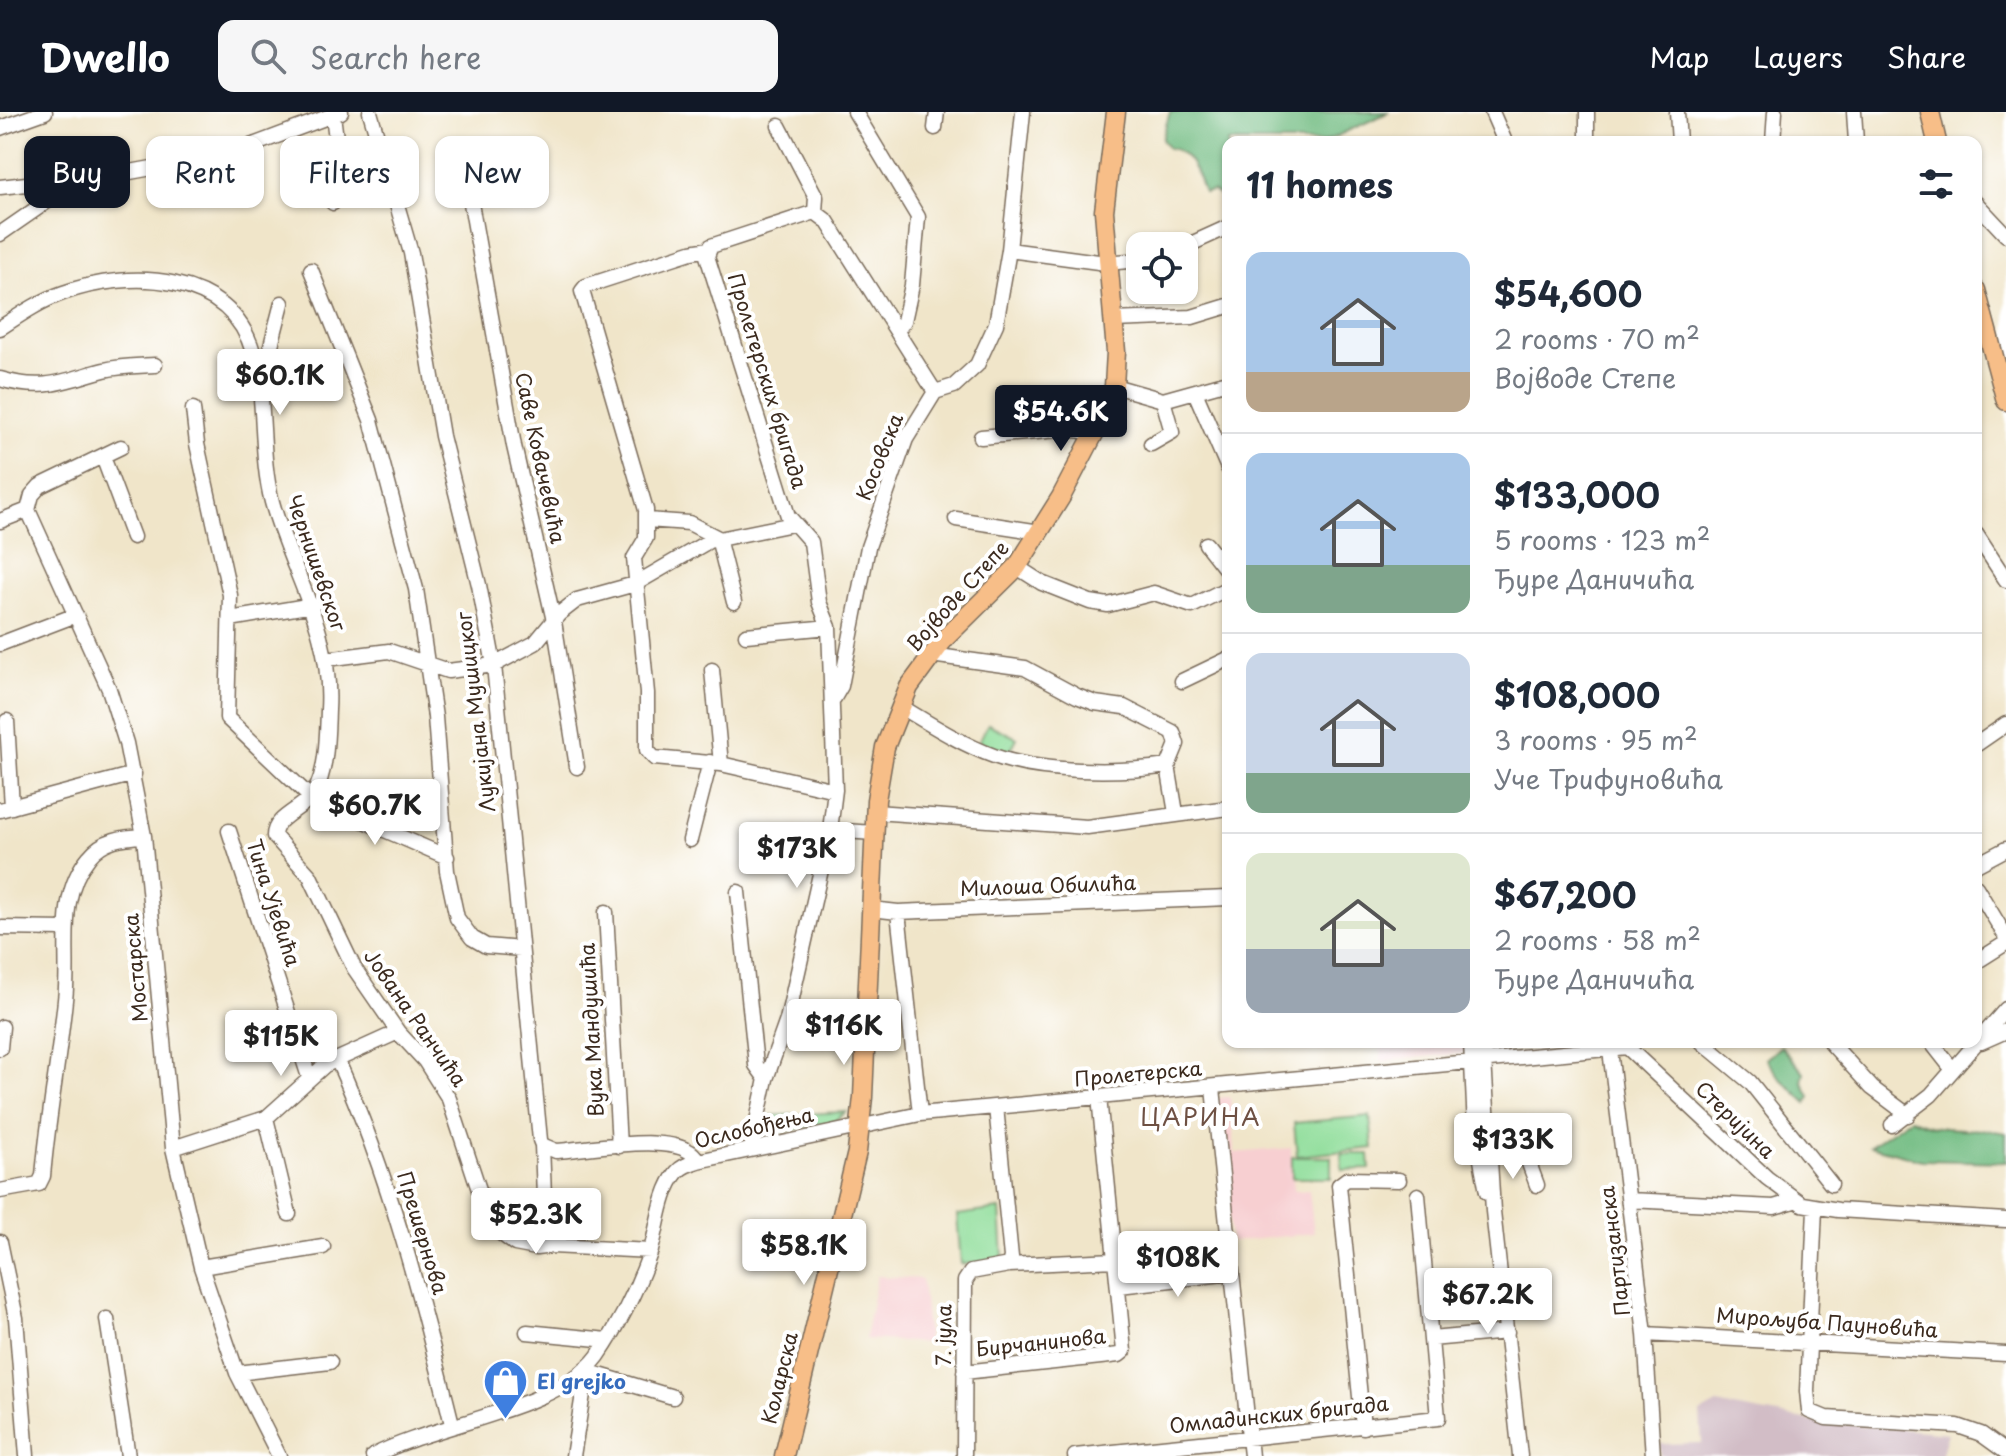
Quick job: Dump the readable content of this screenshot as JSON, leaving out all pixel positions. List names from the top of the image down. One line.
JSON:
{"streets":{"main road":["Војводе Степе","Коларска"],"street":["Пролетерских бригада","Косовска","Саве Ковачевића","Чернишевског","Лукијана Мушицког","Милоша Обилића","Тина Ујевића","Мостарска","Јована Ранчића","Вука Мандушића","Пролетерска","Стеријина","Ослобођења","Прешернова","Партизанска","Мирољуба Пауновића","7. јула","Бирчанинова","Омладинских бригада"]},"crossings":[["Пролетерских бригада","Косовска"],["Косовска","Ослобођења"],["Чернишевског","Јована Ранчића"],["Војводе Степе","Милоша Обилића"],["Војводе Степе","Пролетерска"],["Војводе Степе","Ослобођења"],["Војводе Степе","Коларска"],["Лукијана Мушицког","Јована Ранчића"],["Јована Ранчића","Ослобођења"],["Пролетерска","Ослобођења"],["Пролетерска","Коларска"],["Ослобођења","Прешернова"],["Ослобођења","Коларска"],["Партизанска","Мирољуба Пауновића"],["7. јула","Бирчанинова"]],"districts":["ЦАРИНА"],"places":{"shop":["El grejko"]},"page":{"header":"Dwello","search":"Search here","nav":["Map","Layers","Share"],"chip":["Buy","Rent","Filters","New"],"heading":"11 homes","list":[{"name":"$54,600","note":"2 rooms · 70 m² · Војводе Степе"},{"name":"$133,000","note":"5 rooms · 123 m² · Ђуре Даничића"},{"name":"$108,000","note":"3 rooms · 95 m² · Уче Трифуновића"},{"name":"$67,200","note":"2 rooms · 58 m² · Ђуре Даничића"}],"price":["$60.1K","$54.6K","$60.7K","$173K","$116K","$115K","$133K","$52.3K","$58.1K","$108K","$67.2K"]}}
